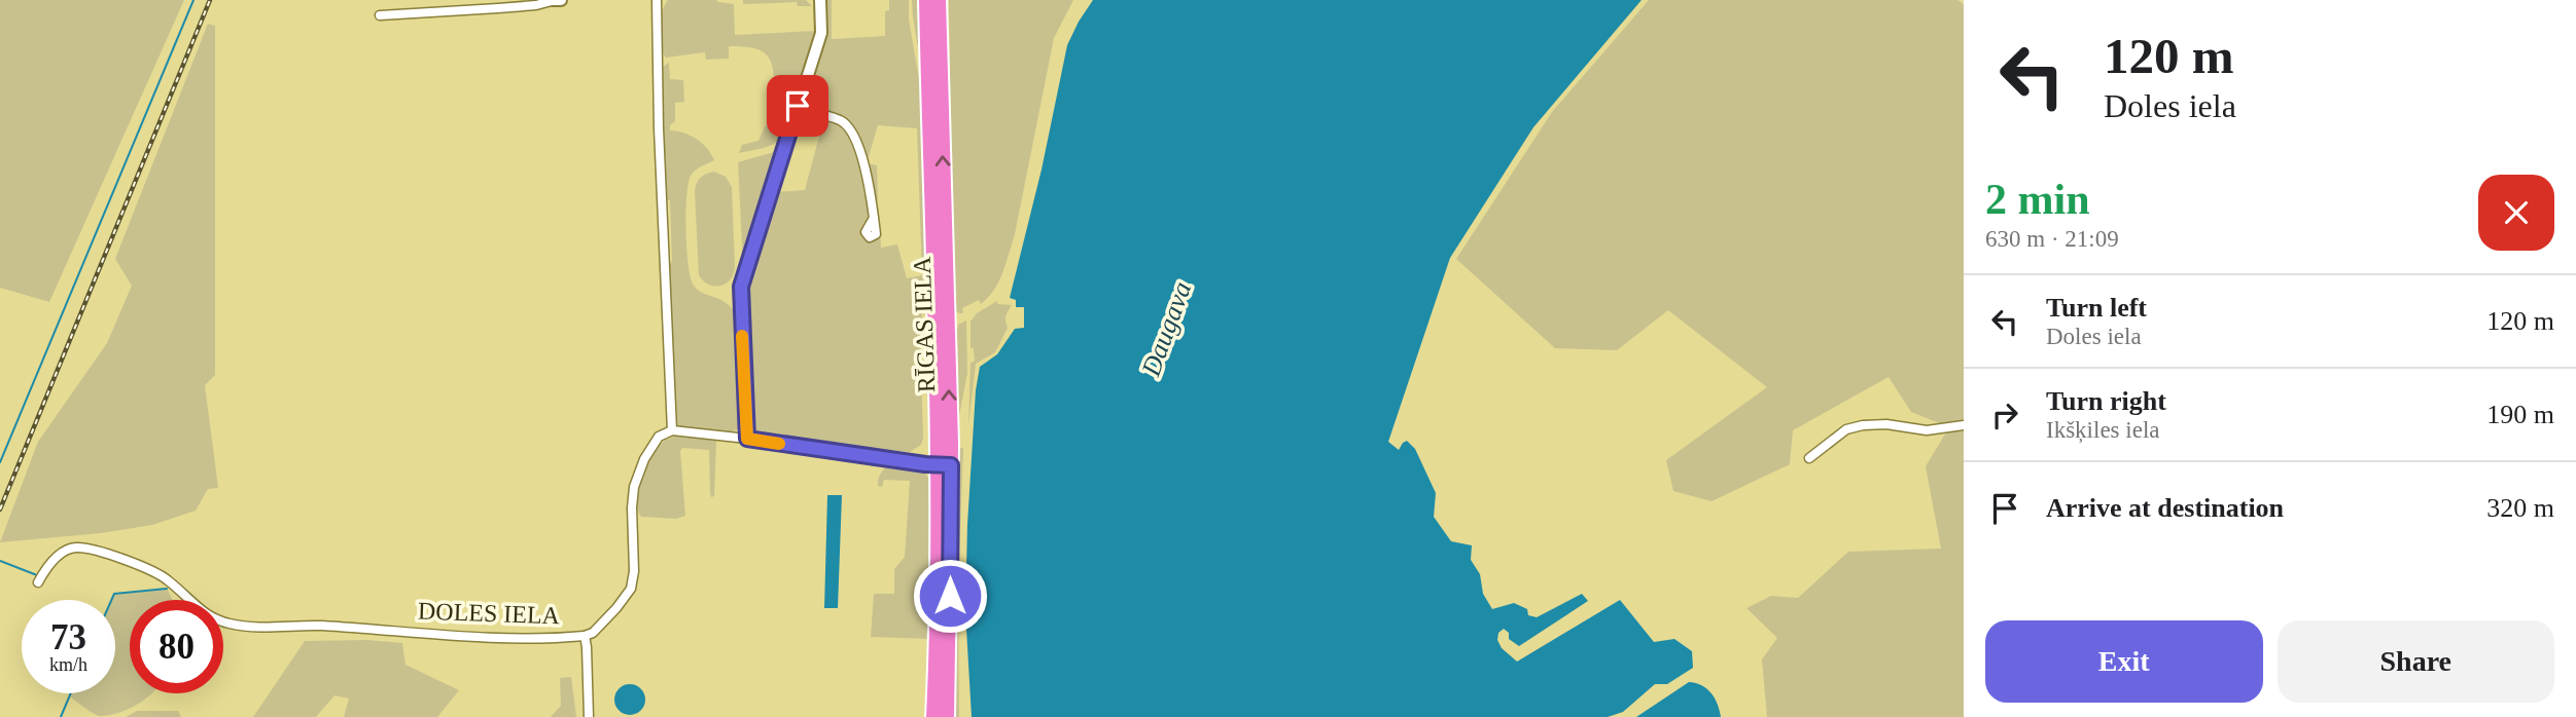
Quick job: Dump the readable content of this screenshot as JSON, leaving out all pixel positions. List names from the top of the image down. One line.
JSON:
{"streets":{"highway":["RĪGAS IELA"],"street":["DOLES IELA"]},"water":["Daugava"],"page":{"turn":["120 m","Doles iela"],"heading":["2 min","630 m · 21:09"],"list":[{"name":"Turn left","note":"Doles iela","value":"120 m"},{"name":"Turn right","note":"Ikšķiles iela","value":"190 m"},{"name":"Arrive at destination","value":"320 m"}],"speed":"73 km/h","limit":"80","buttons":["Exit","Share"]}}
